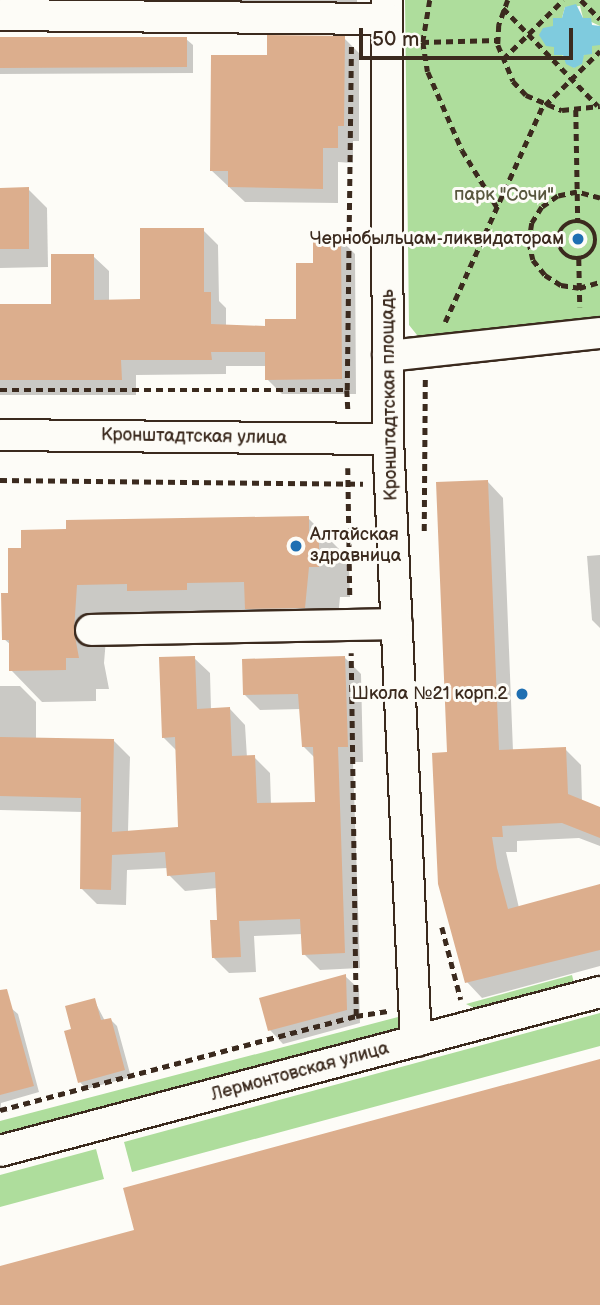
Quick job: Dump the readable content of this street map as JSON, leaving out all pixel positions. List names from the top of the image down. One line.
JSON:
{"streets":{"street":["Кронштадтская площадь","Кронштадтская улица","Лермонтовская улица"]},"crossings":[["Кронштадтская площадь","Кронштадтская улица"],["Кронштадтская площадь","Лермонтовская улица"]],"parks":["парк \"Сочи\""],"places":["Чернобыльцам-ликвидаторам","Алтайская здравница","Школа №21 корп.2"],"scale_bar":"50 m"}
